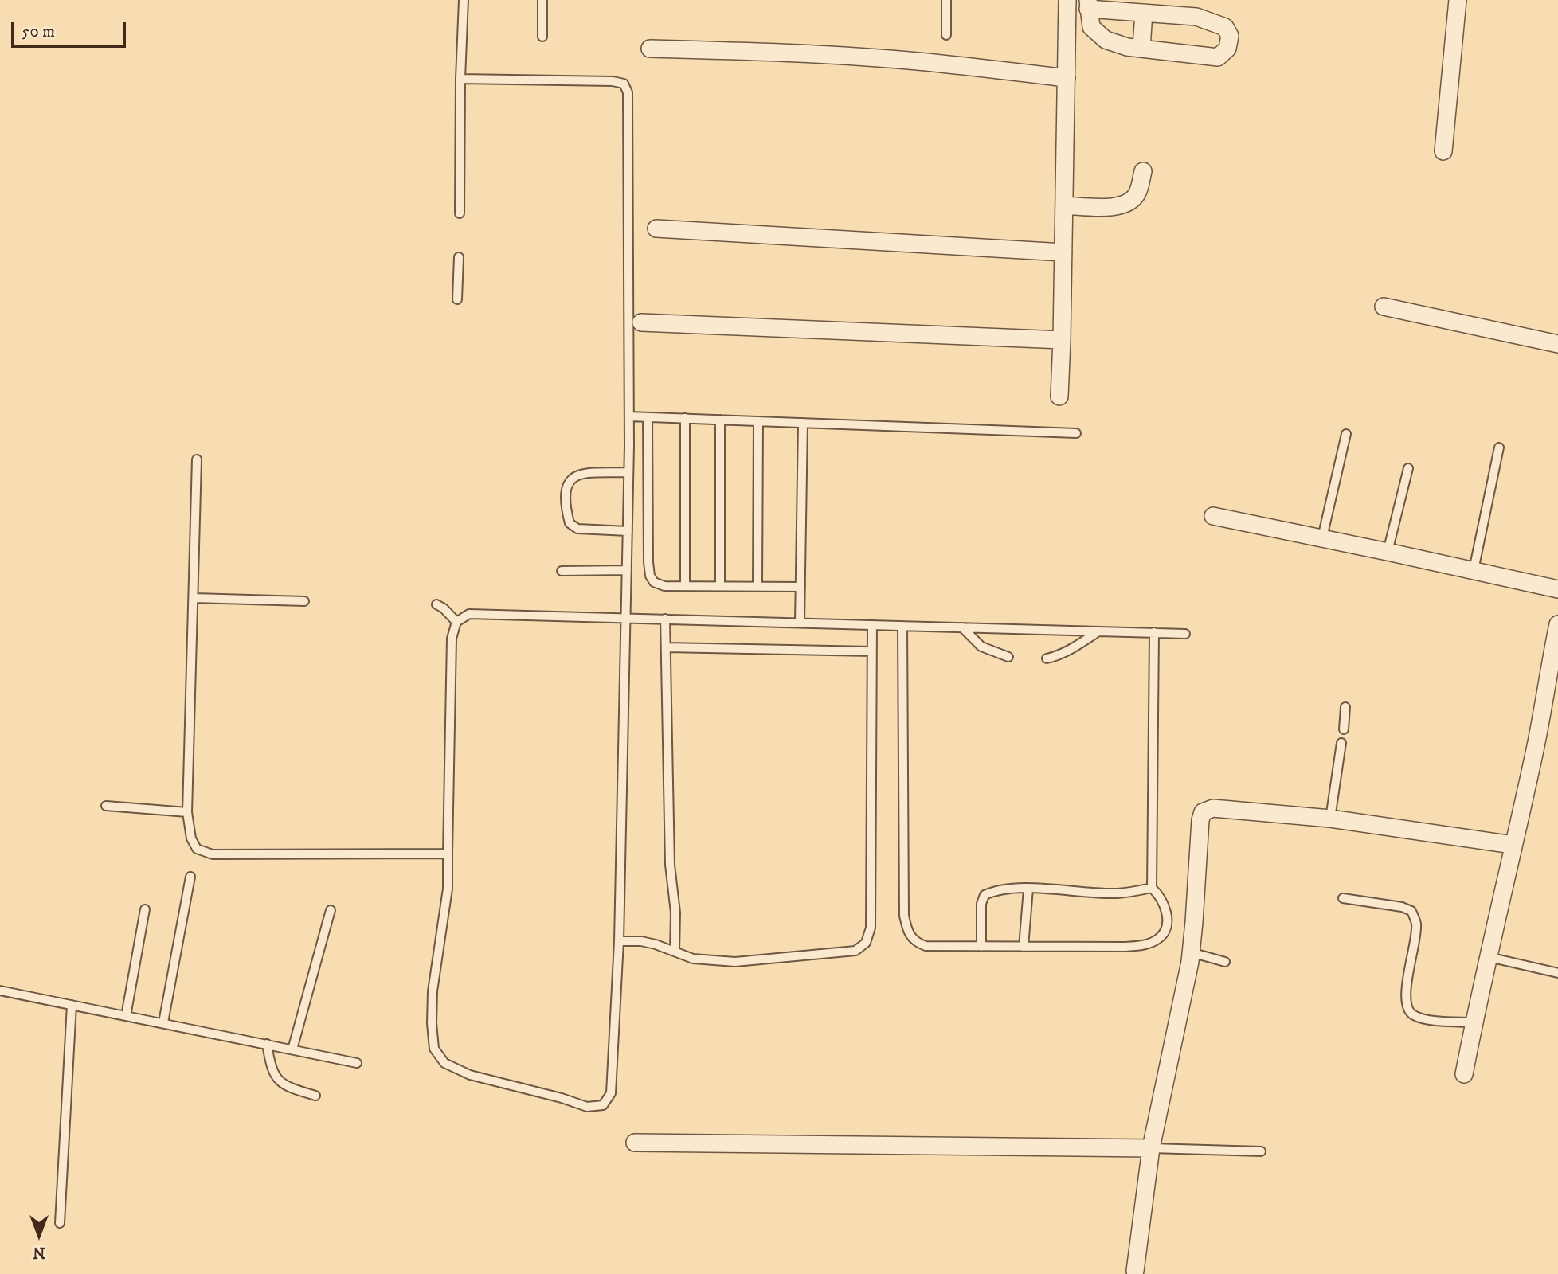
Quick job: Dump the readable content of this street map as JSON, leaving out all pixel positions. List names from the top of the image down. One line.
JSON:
{"scale_bar":"50 m","north":"bottom"}
